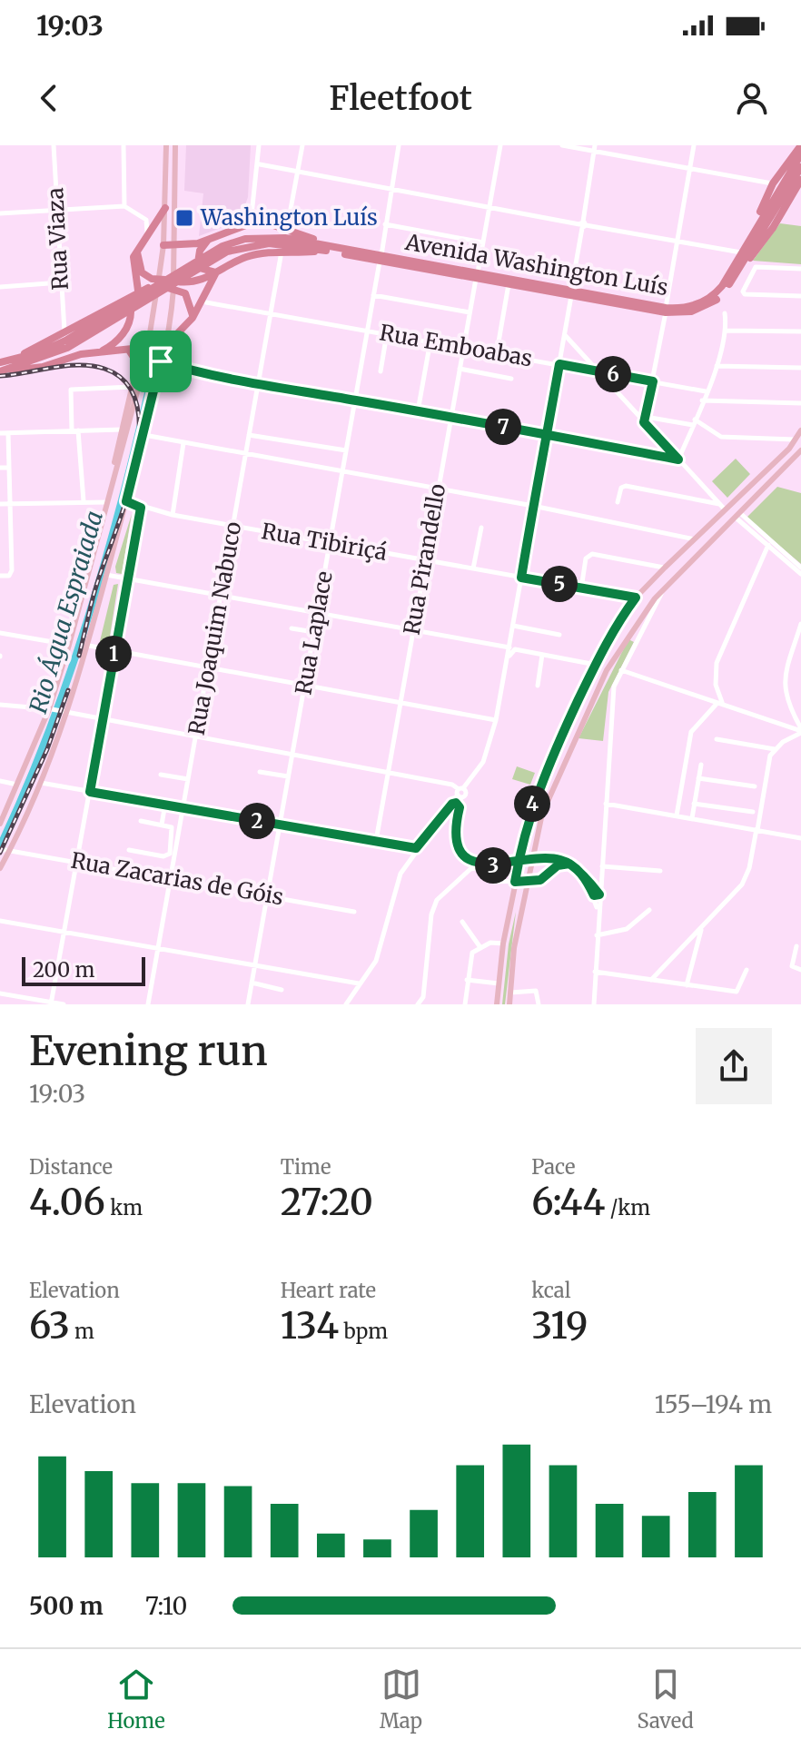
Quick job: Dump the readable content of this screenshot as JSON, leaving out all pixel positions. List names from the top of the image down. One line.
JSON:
{"streets":{"highway":["Avenida Washington Luís"],"street":["Rua Viaza","Rua Emboabas","Rua Tibiriçá","Rua Pirandello","Rua Joaquim Nabuco","Rua Laplace","Rua Zacarias de Góis"]},"crossings":[["Avenida Washington Luís","Rua Pirandello"],["Avenida Washington Luís","Rua Laplace"],["Rua Emboabas","Rua Pirandello"],["Rua Emboabas","Rua Joaquim Nabuco"],["Rua Emboabas","Rua Laplace"],["Rua Tibiriçá","Rua Pirandello"],["Rua Tibiriçá","Rua Joaquim Nabuco"],["Rua Tibiriçá","Rua Laplace"],["Rua Joaquim Nabuco","Rua Zacarias de Góis"],["Rua Laplace","Rua Zacarias de Góis"]],"water":["Rio Água Espraiada"],"places":{"transit":["Washington Luís"]},"scale_bar":"200 m","page":{"status":"19:03","header":"Fleetfoot","pins":["6","7","5","1","4","2","3"],"scale":"200 m","heading":["Evening run","19:03"],"stats":[["Distance","4.06 km"],["Time","27:20"],["Pace","6:44 /km"],["Elevation","63 m"],["Heart rate","134 bpm"],["kcal","319"]],"chart":["Elevation","155–194 m"],"list":[{"name":"500 m","note":"7:10"}],"tabs":["Home","Map","Saved"]}}
